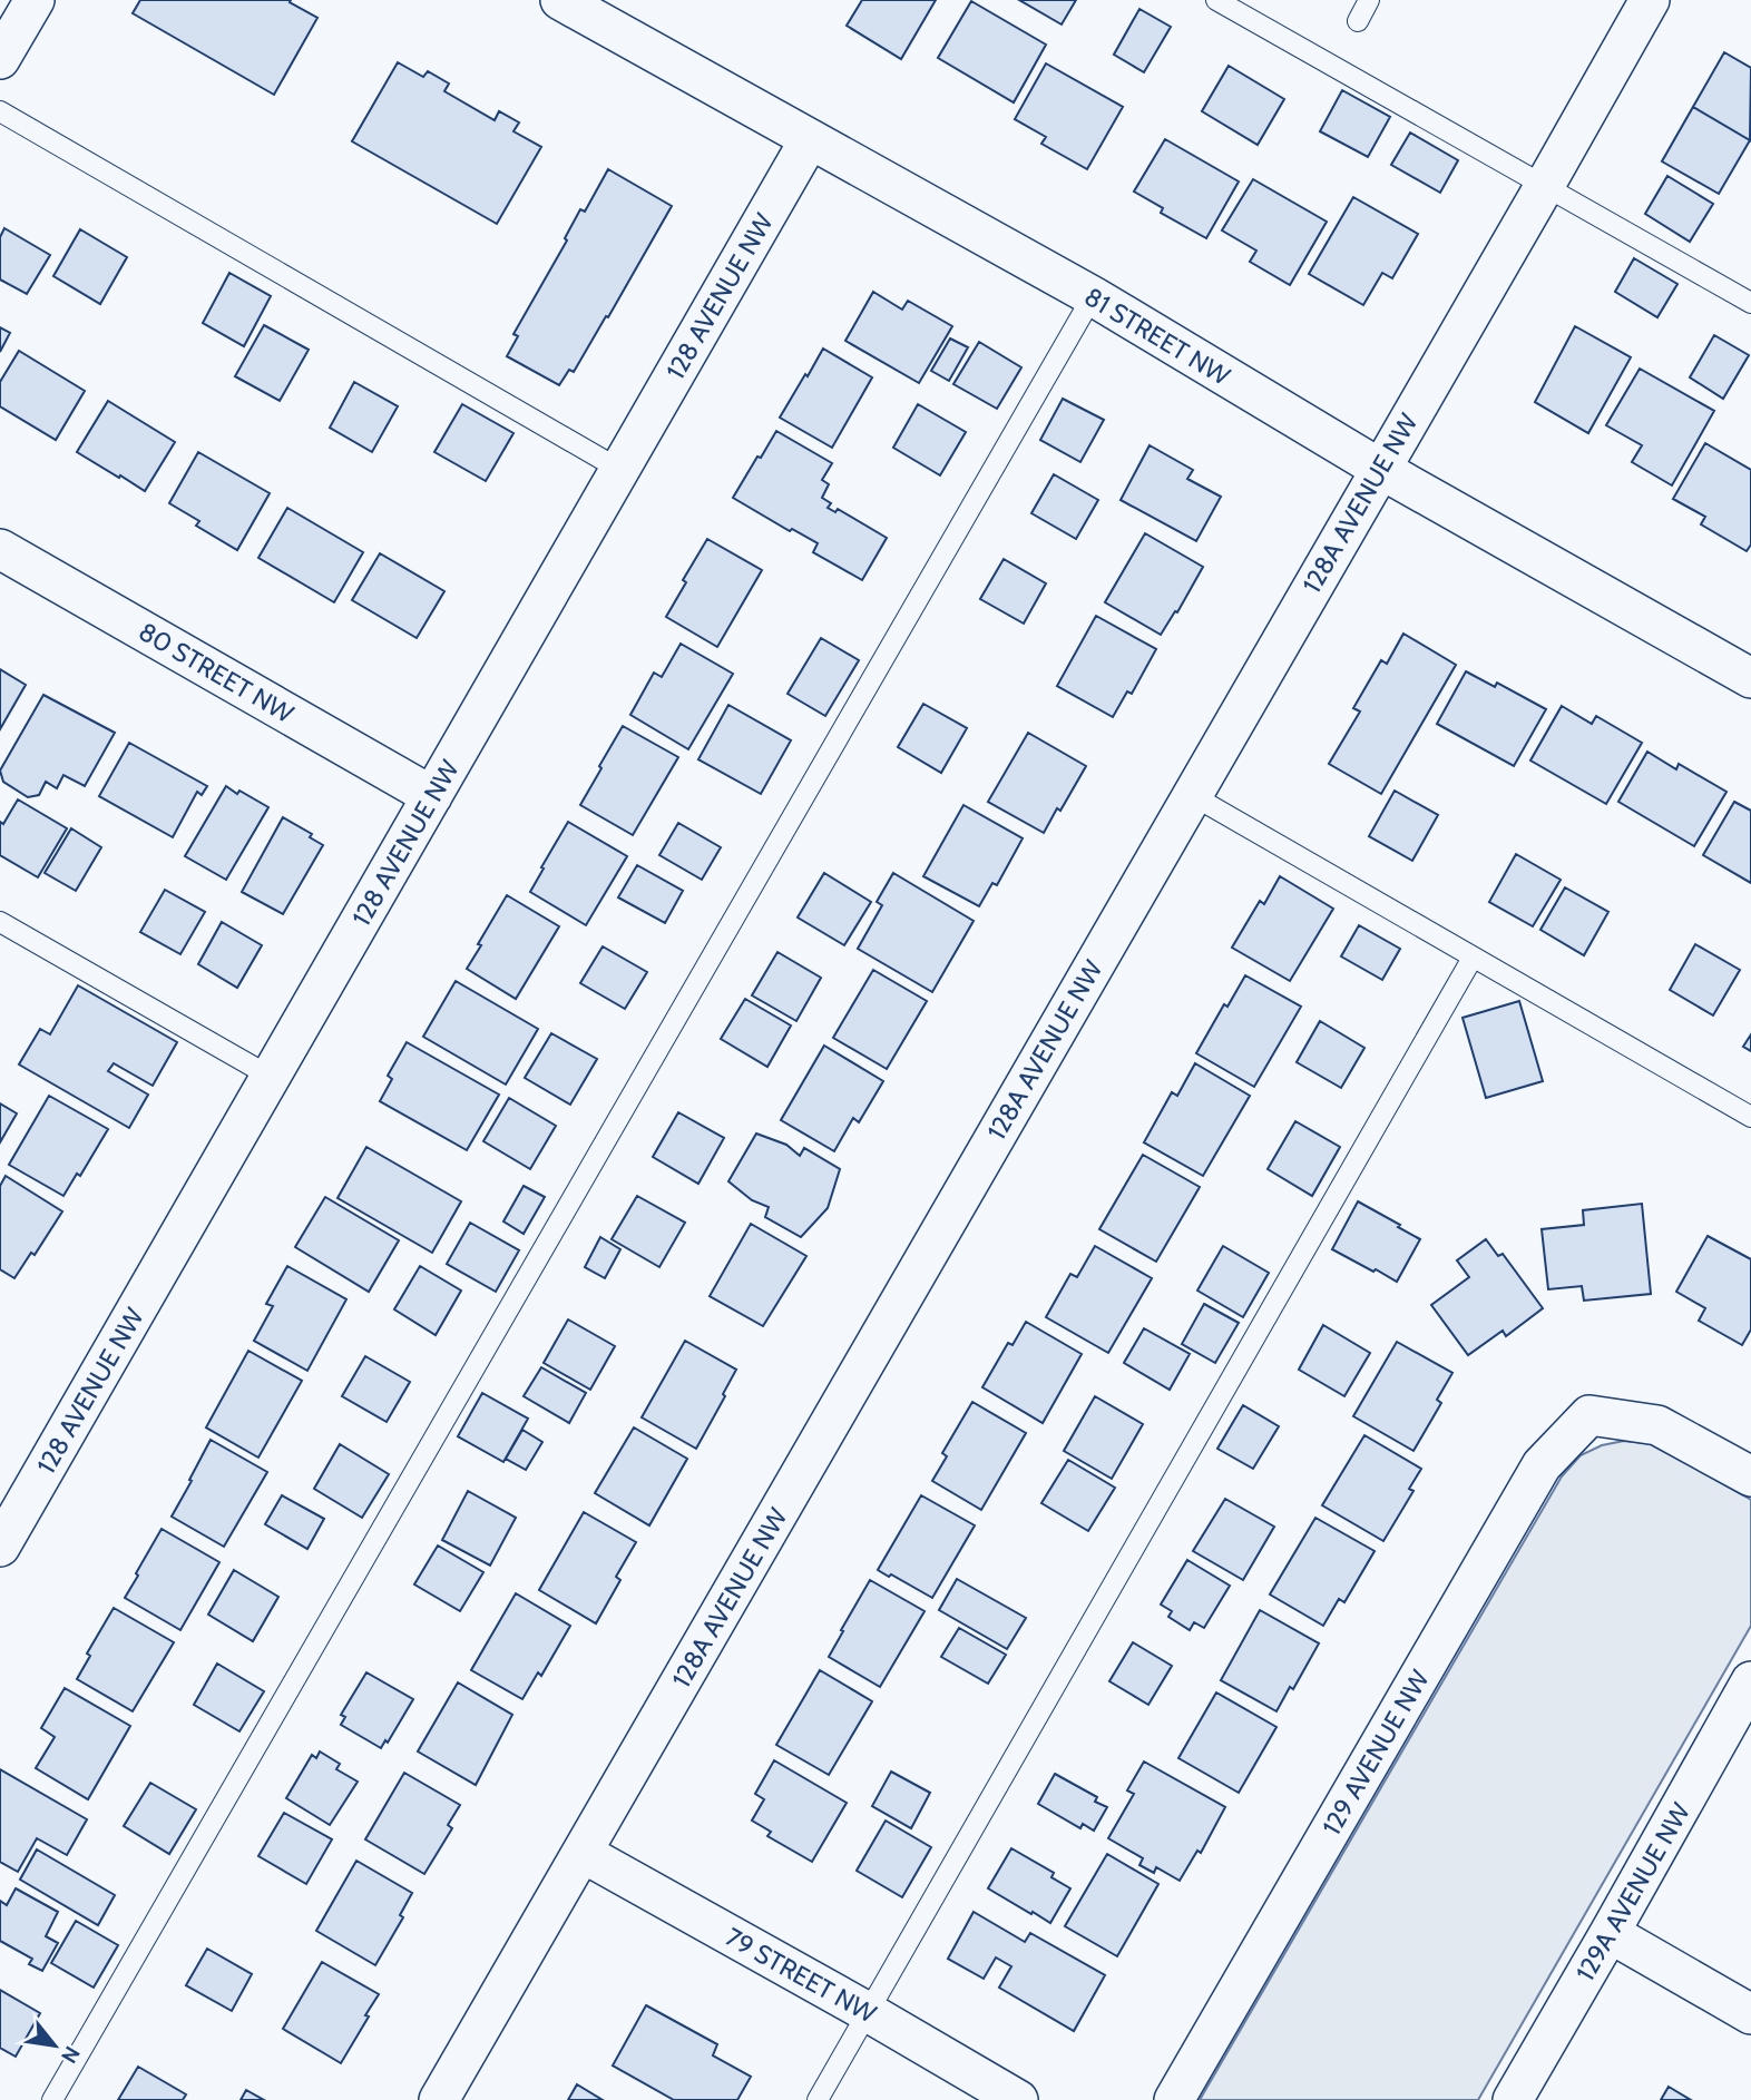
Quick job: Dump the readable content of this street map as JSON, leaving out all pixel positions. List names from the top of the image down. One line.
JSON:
{"streets":{"street":["128 AVENUE NW","81 STREET NW","128A AVENUE NW","80 STREET NW","129 AVENUE NW","129A AVENUE NW","79 STREET NW"]},"crossings":[["128 AVENUE NW","81 STREET NW"],["128 AVENUE NW","80 STREET NW"],["81 STREET NW","128A AVENUE NW"],["128A AVENUE NW","79 STREET NW"]],"north":"bottom right"}
